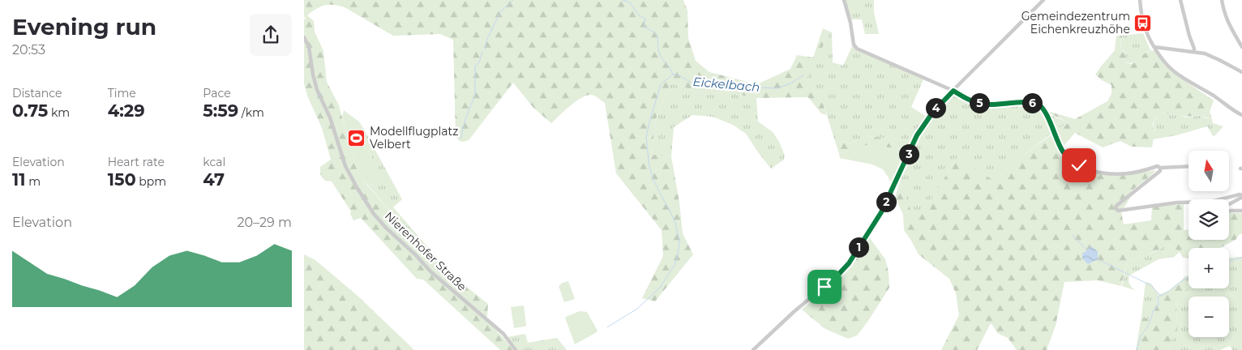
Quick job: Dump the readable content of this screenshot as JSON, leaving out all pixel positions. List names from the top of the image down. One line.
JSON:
{"streets":{"street":["Nierenhofer Straße"]},"water":["Eickelbach"],"places":{"bus stop":["Gemeindezentrum Eichenkreuzhöhe"],"sports":["Modellflugplatz Velbert"]},"north":"top","page":{"heading":["Evening run","20:53"],"stats":[["Distance","0.75 km"],["Time","4:29"],["Pace","5:59 /km"],["Elevation","11 m"],["Heart rate","150 bpm"],["kcal","47"]],"pins":["5","6","4","3","2","1"],"map_buttons":["+","−"],"chart":["Elevation","20–29 m"]}}
